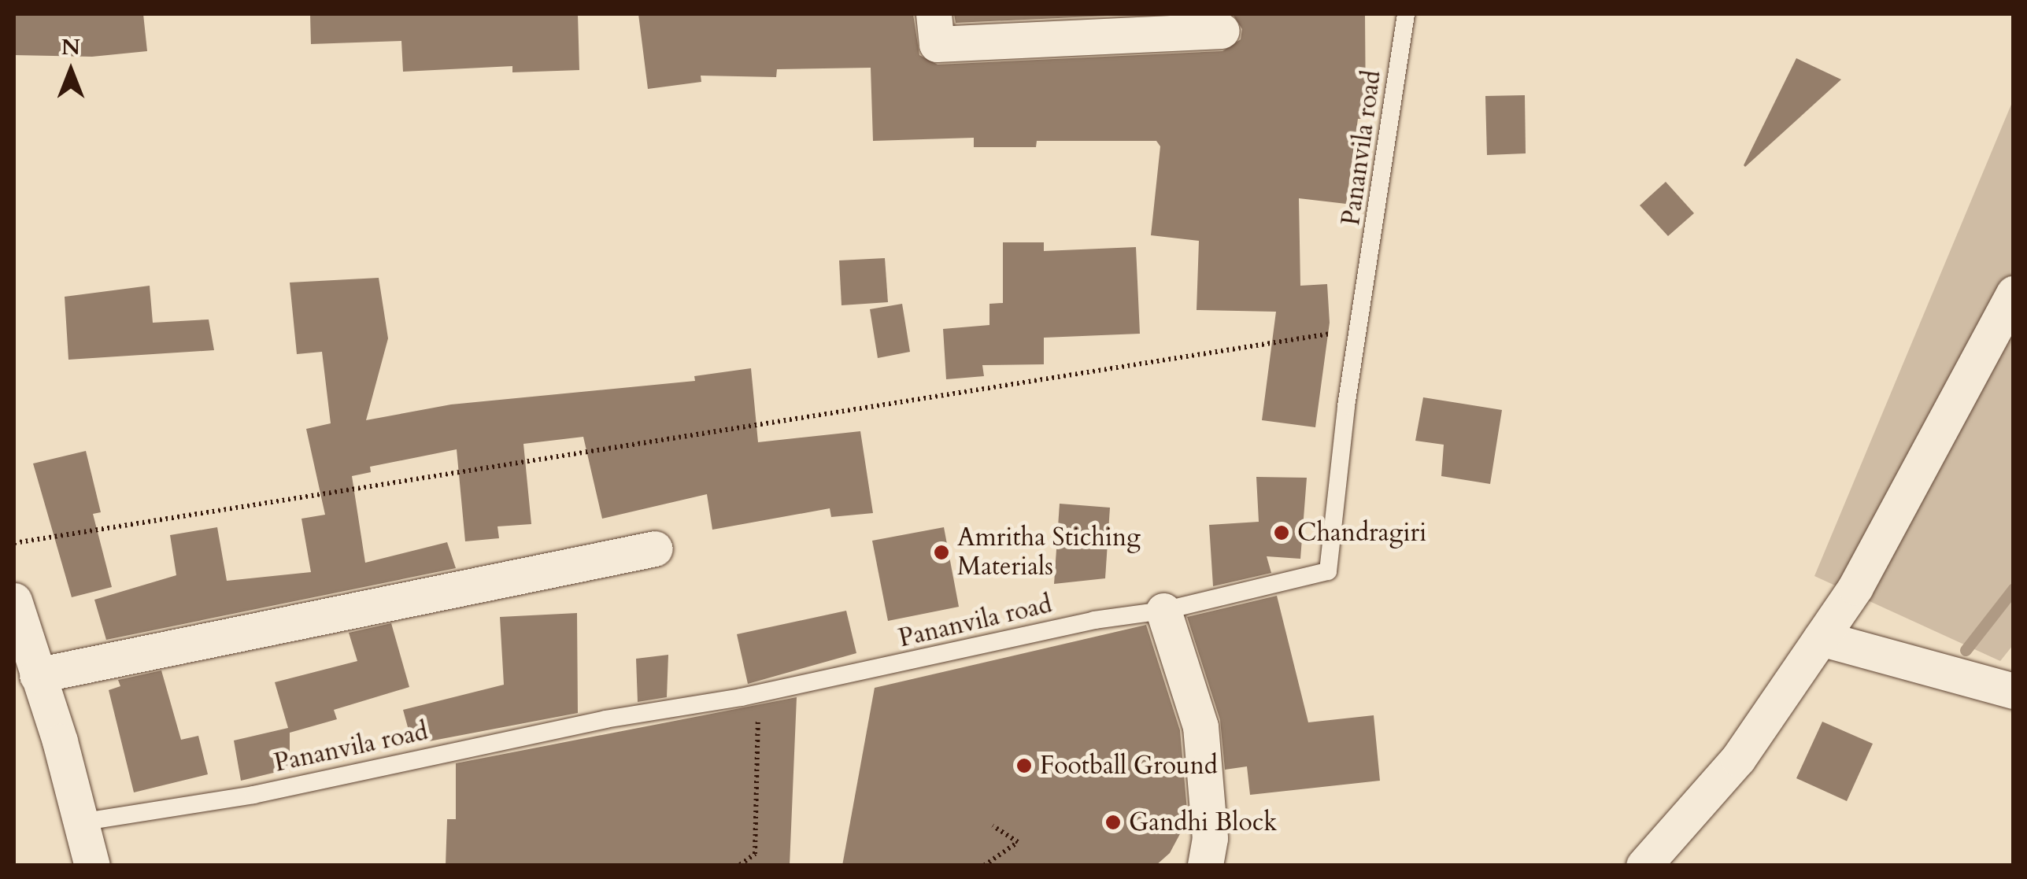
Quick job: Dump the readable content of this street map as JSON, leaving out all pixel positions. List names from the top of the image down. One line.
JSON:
{"streets":{"lane":["Pananvila road"]},"places":["Chandragiri","Amritha Stiching Materials","Football Ground","Gandhi Block"],"north":"top"}
